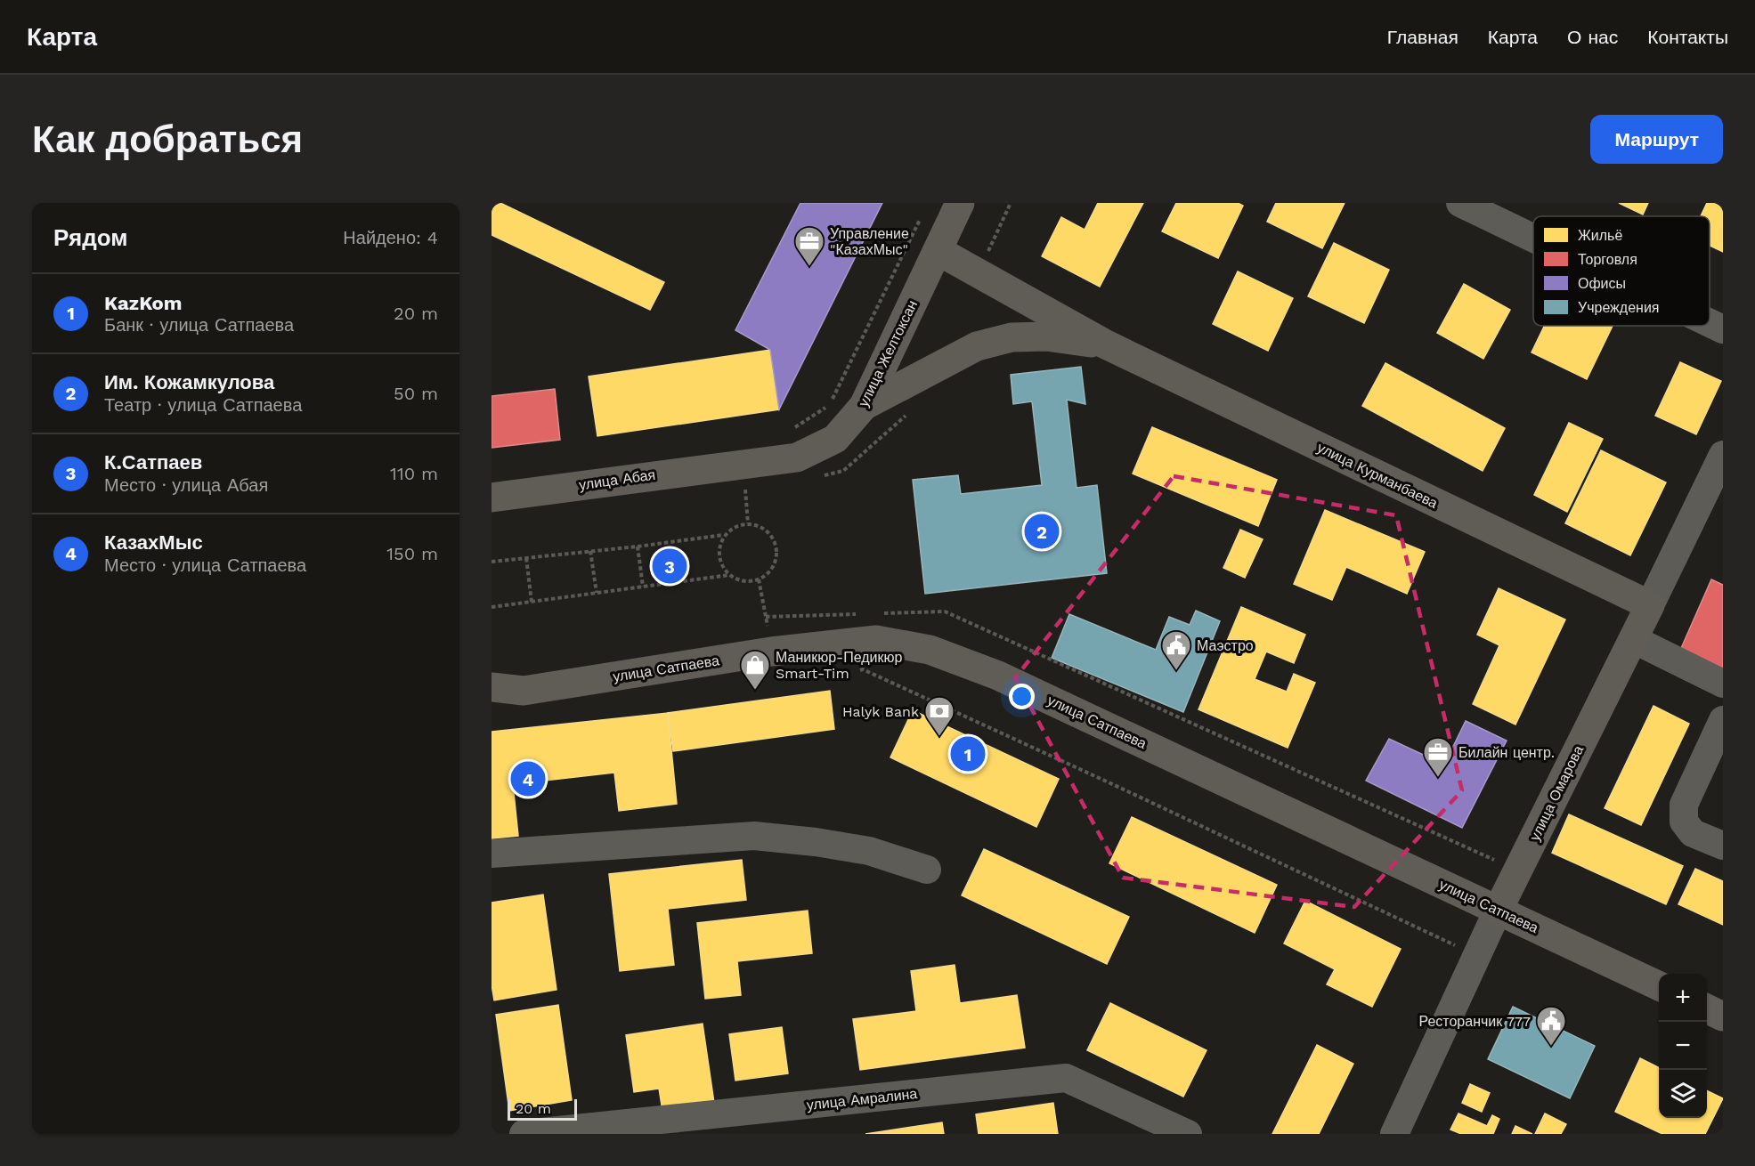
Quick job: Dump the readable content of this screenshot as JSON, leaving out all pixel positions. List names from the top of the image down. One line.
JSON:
{"streets":{"main road":["улица Желтоксан","улица Курманбаева","улица Абая","улица Сатпаева","улица Омарова"],"street":["улица Амралина"]},"crossings":[["улица Желтоксан","улица Абая"],["улица Курманбаева","улица Омарова"],["улица Сатпаева","улица Омарова"]],"places":{"office":["Управление \"КазахМыс\"","Билайн центр."],"public building":["Маэстро","Ресторанчик 777"],"shop":["Маникюр-Педикюр Smart-Tim"],"bank":["Halyk Bank"]},"legend":["Жильё","Торговля","Офисы","Учреждения"],"scale_bar":"20 m","page":{"header":"Карта","nav":["Главная","Карта","О нас","Контакты"],"buttons":"Маршрут","title":"Как добраться","heading":["Рядом","Найдено: 4"],"list":[{"mark":"1","name":"KazKom","note":"Банк · улица Сатпаева","value":"20 m"},{"mark":"2","name":"Им. Кожамкулова","note":"Театр · улица Сатпаева","value":"50 m"},{"mark":"3","name":"К.Сатпаев","note":"Место · улица Абая","value":"110 m"},{"mark":"4","name":"КазахМыс","note":"Место · улица Сатпаева","value":"150 m"}],"pins":["2","3","1","4"],"map_buttons":["+","−"],"scale":"20 m"}}
